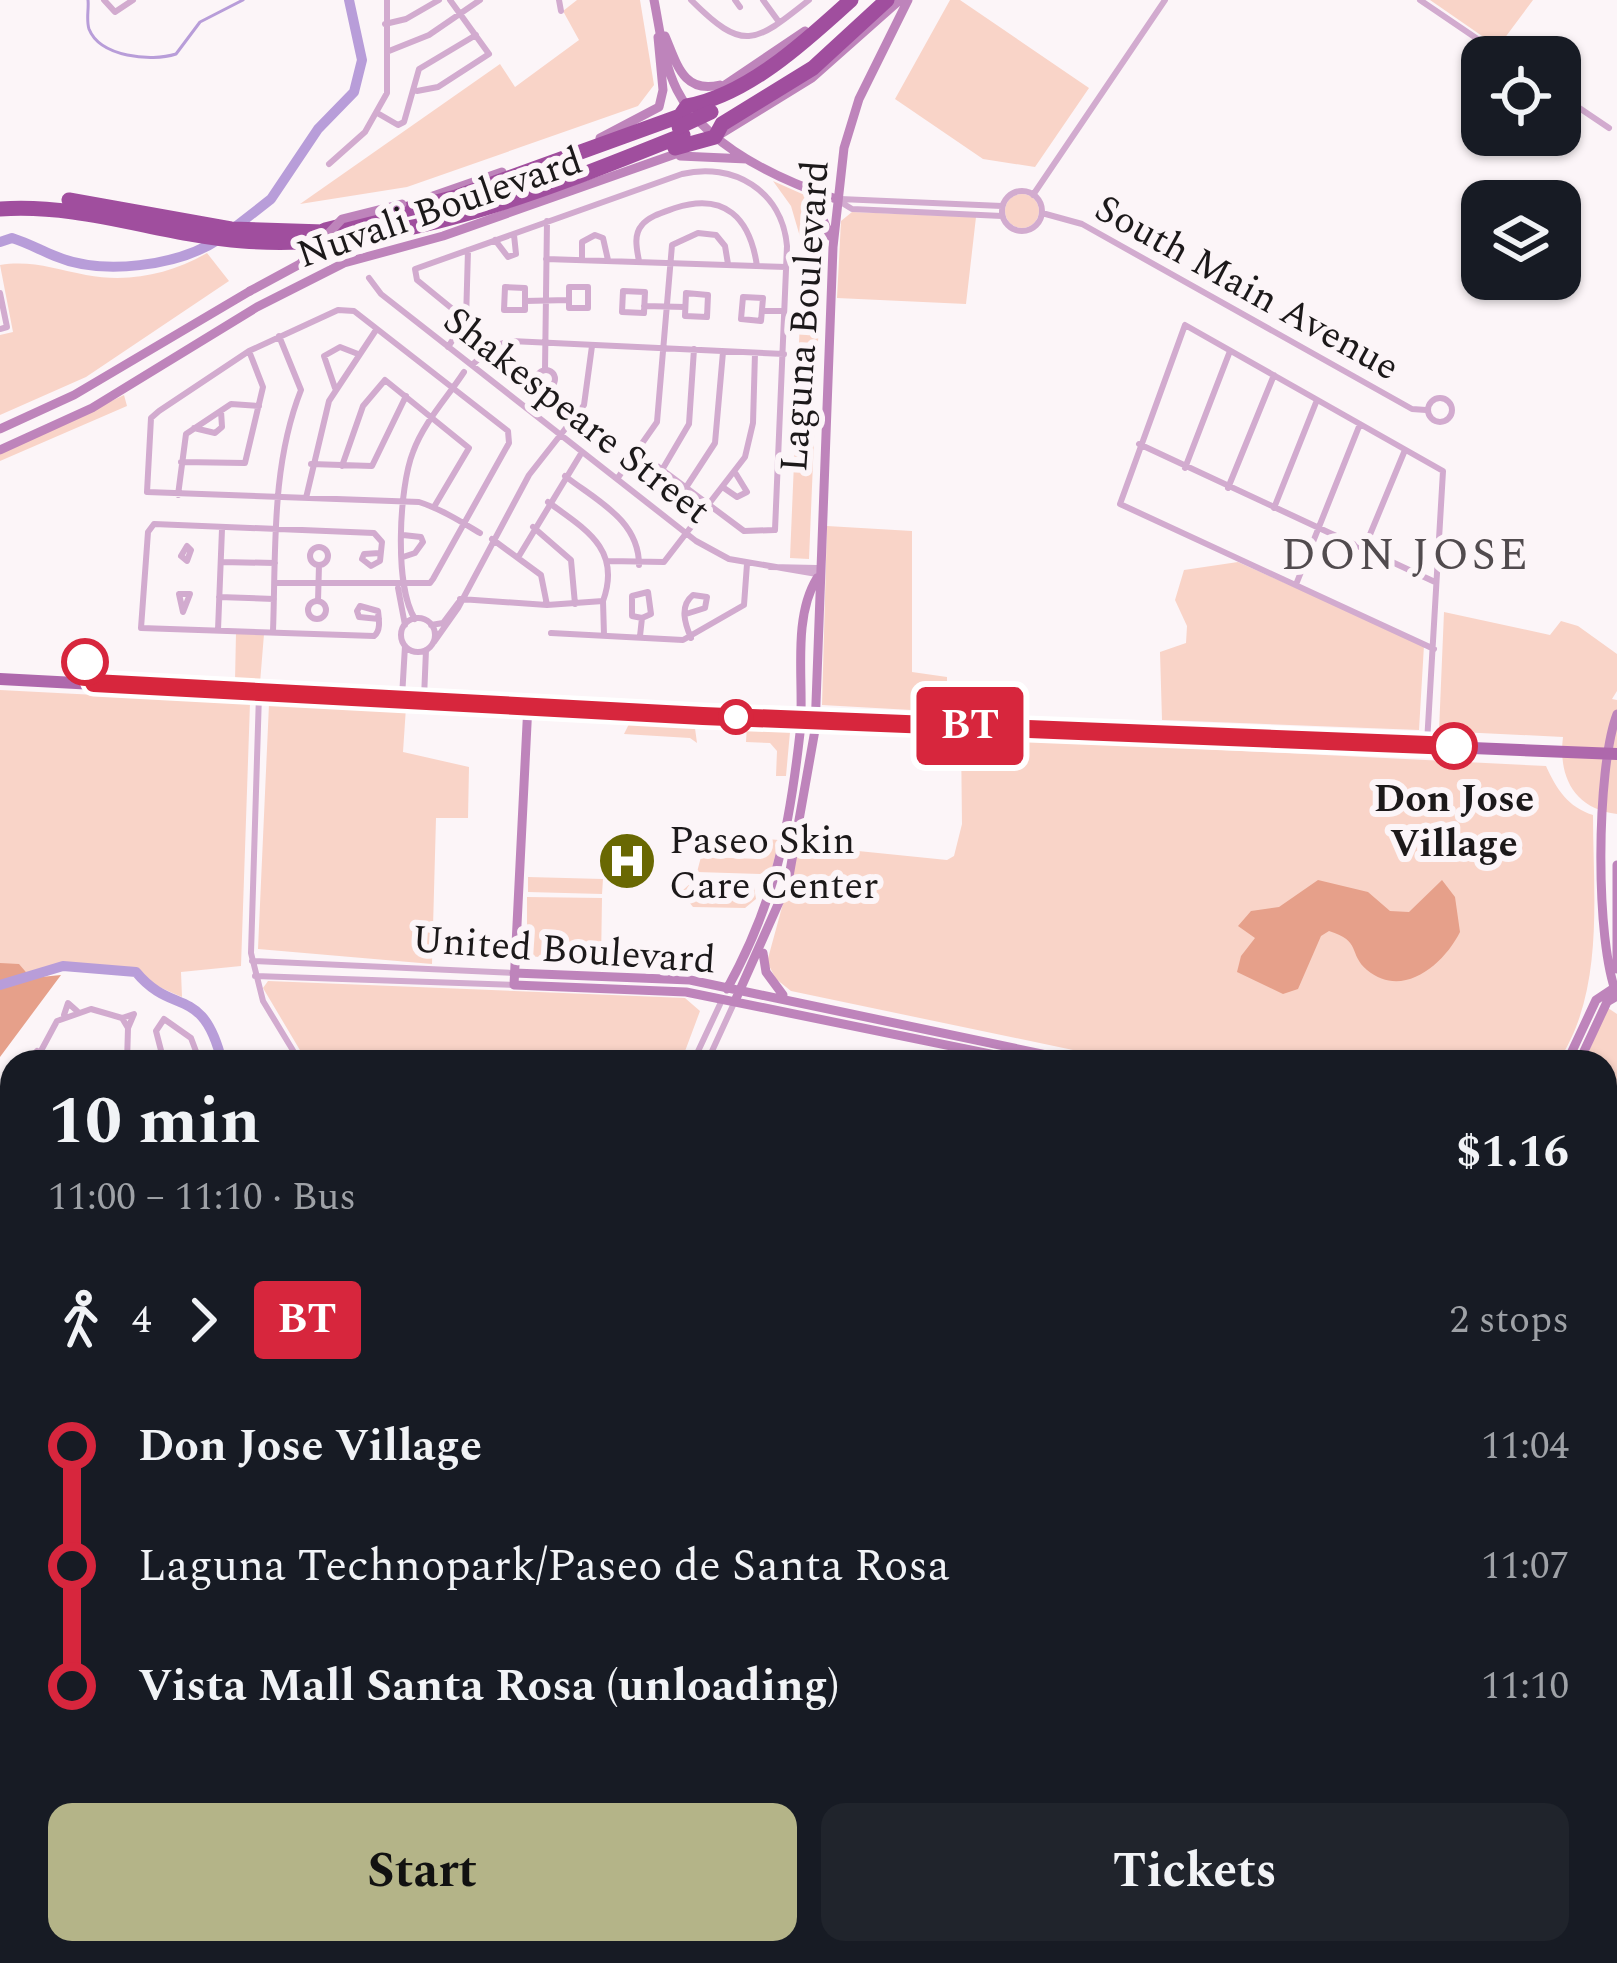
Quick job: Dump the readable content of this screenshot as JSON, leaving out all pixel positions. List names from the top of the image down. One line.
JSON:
{"streets":{"main road":["Nuvali Boulevard","Laguna Boulevard","United Boulevard"],"street":["South Main Avenue","Shakespeare Street"]},"crossings":[["Nuvali Boulevard","Laguna Boulevard"],["Laguna Boulevard","Shakespeare Street"],["Laguna Boulevard","United Boulevard"]],"districts":["DON JOSE"],"places":{"other":["Don Jose Village"],"hospital":["Paseo Skin Care Center"]},"lines":["bus line BT"],"page":{"on_map":"BT","heading":["10 min","11:00 – 11:10 · Bus","$1.16"],"legs":["4","BT","2 stops"],"list":[{"name":"Don Jose Village","value":"11:04"},{"name":"Laguna Technopark/Paseo de Santa Rosa","value":"11:07"},{"name":"Vista Mall Santa Rosa (unloading)","value":"11:10"}],"buttons":["Start","Tickets"]}}
